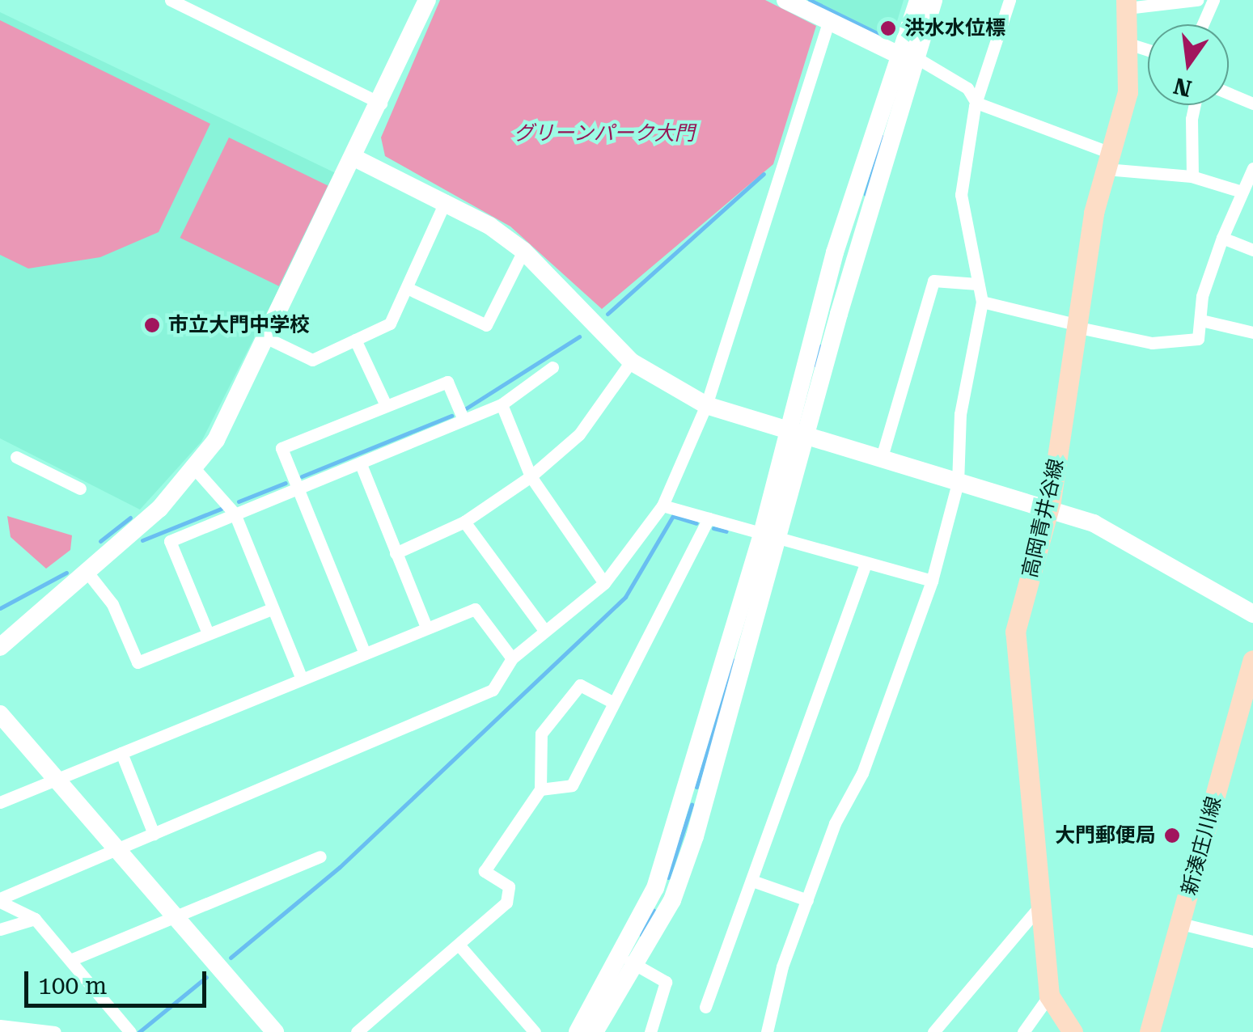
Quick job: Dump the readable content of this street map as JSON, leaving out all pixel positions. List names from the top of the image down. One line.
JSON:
{"streets":{"main road":["高岡青井谷線","新湊庄川線"]},"parks":["グリーンパーク大門"],"places":["洪水水位標","市立大門中学校","大門郵便局"],"scale_bar":"100 m","north":"bottom"}
